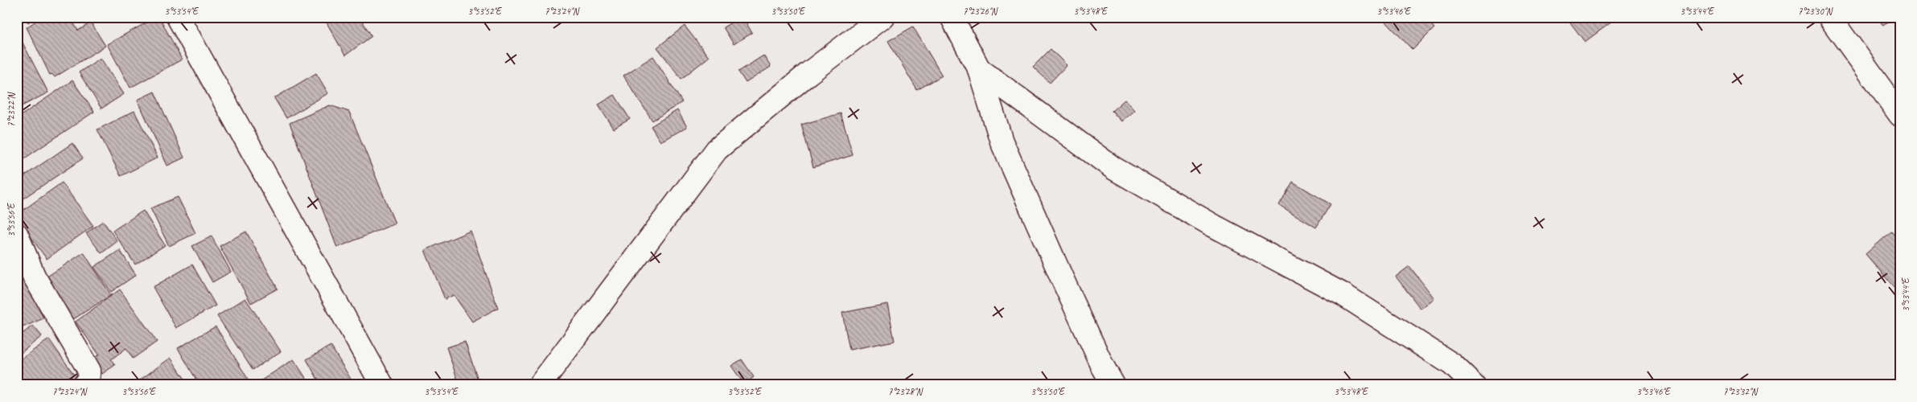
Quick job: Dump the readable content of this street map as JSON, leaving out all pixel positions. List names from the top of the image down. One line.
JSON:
{"coordinates":["3°53'54\"E","3°53'52\"E","7°23'24\"N","3°53'50\"E","7°23'26\"N","3°53'48\"E","3°53'46\"E","3°53'44\"E","7°23'30\"N","7°23'22\"N","3°53'56\"E","7°23'28\"N","7°23'32\"N"]}
